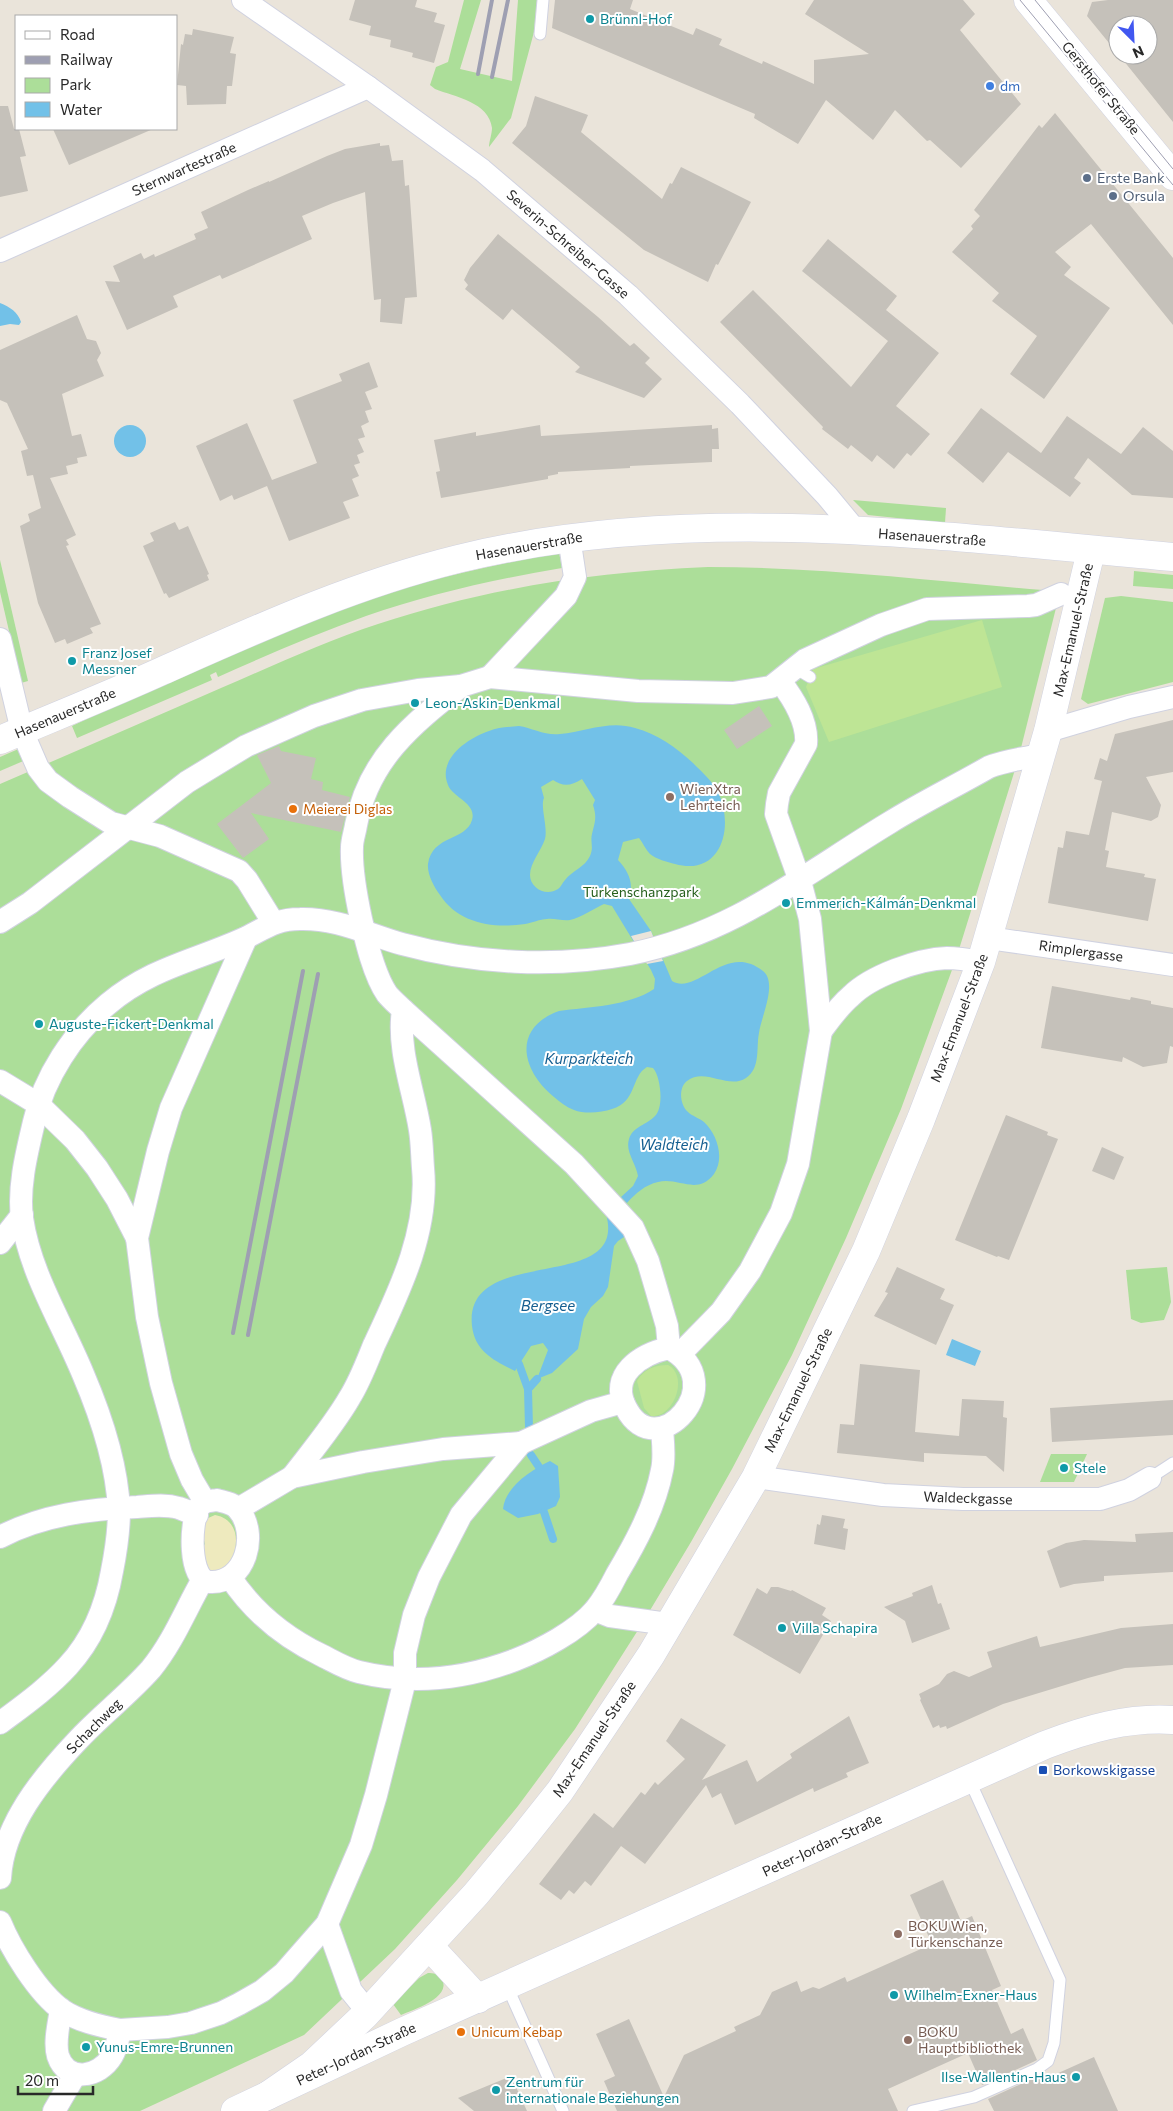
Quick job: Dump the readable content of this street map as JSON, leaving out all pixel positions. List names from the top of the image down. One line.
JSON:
{"streets":{"street":["Gersthofer Straße","Sternwartestraße","Severin-Schreiber-Gasse","Hasenauerstraße","Max-Emanuel-Straße","Rimplergasse","Waldeckgasse","Schachweg","Peter-Jordan-Straße"]},"crossings":[["Sternwartestraße","Severin-Schreiber-Gasse"],["Severin-Schreiber-Gasse","Hasenauerstraße"],["Hasenauerstraße","Max-Emanuel-Straße"],["Max-Emanuel-Straße","Rimplergasse"],["Max-Emanuel-Straße","Waldeckgasse"],["Max-Emanuel-Straße","Peter-Jordan-Straße"]],"water":["Kurparkteich","Waldteich","Bergsee"],"parks":["Türkenschanzpark"],"places":{"other":["Brünnl-Hof","dm","Erste Bank","Orsula","Franz Josef Messner","Leon-Askin-Denkmal","WienXtra Lehrteich","Meierei Diglas","Emmerich-Kálmán-Denkmal","Auguste-Fickert-Denkmal","Stele","Villa Schapira","BOKU Wien, Türkenschanze","Wilhelm-Exner-Haus","Unicum Kebap","BOKU Hauptbibliothek","Yunus-Emre-Brunnen","Ilse-Wallentin-Haus","Zentrum für internationale Beziehungen"],"transit":["Borkowskigasse"]},"legend":["Road","Railway","Park","Water"],"scale_bar":"20 m","north":"bottom right"}
